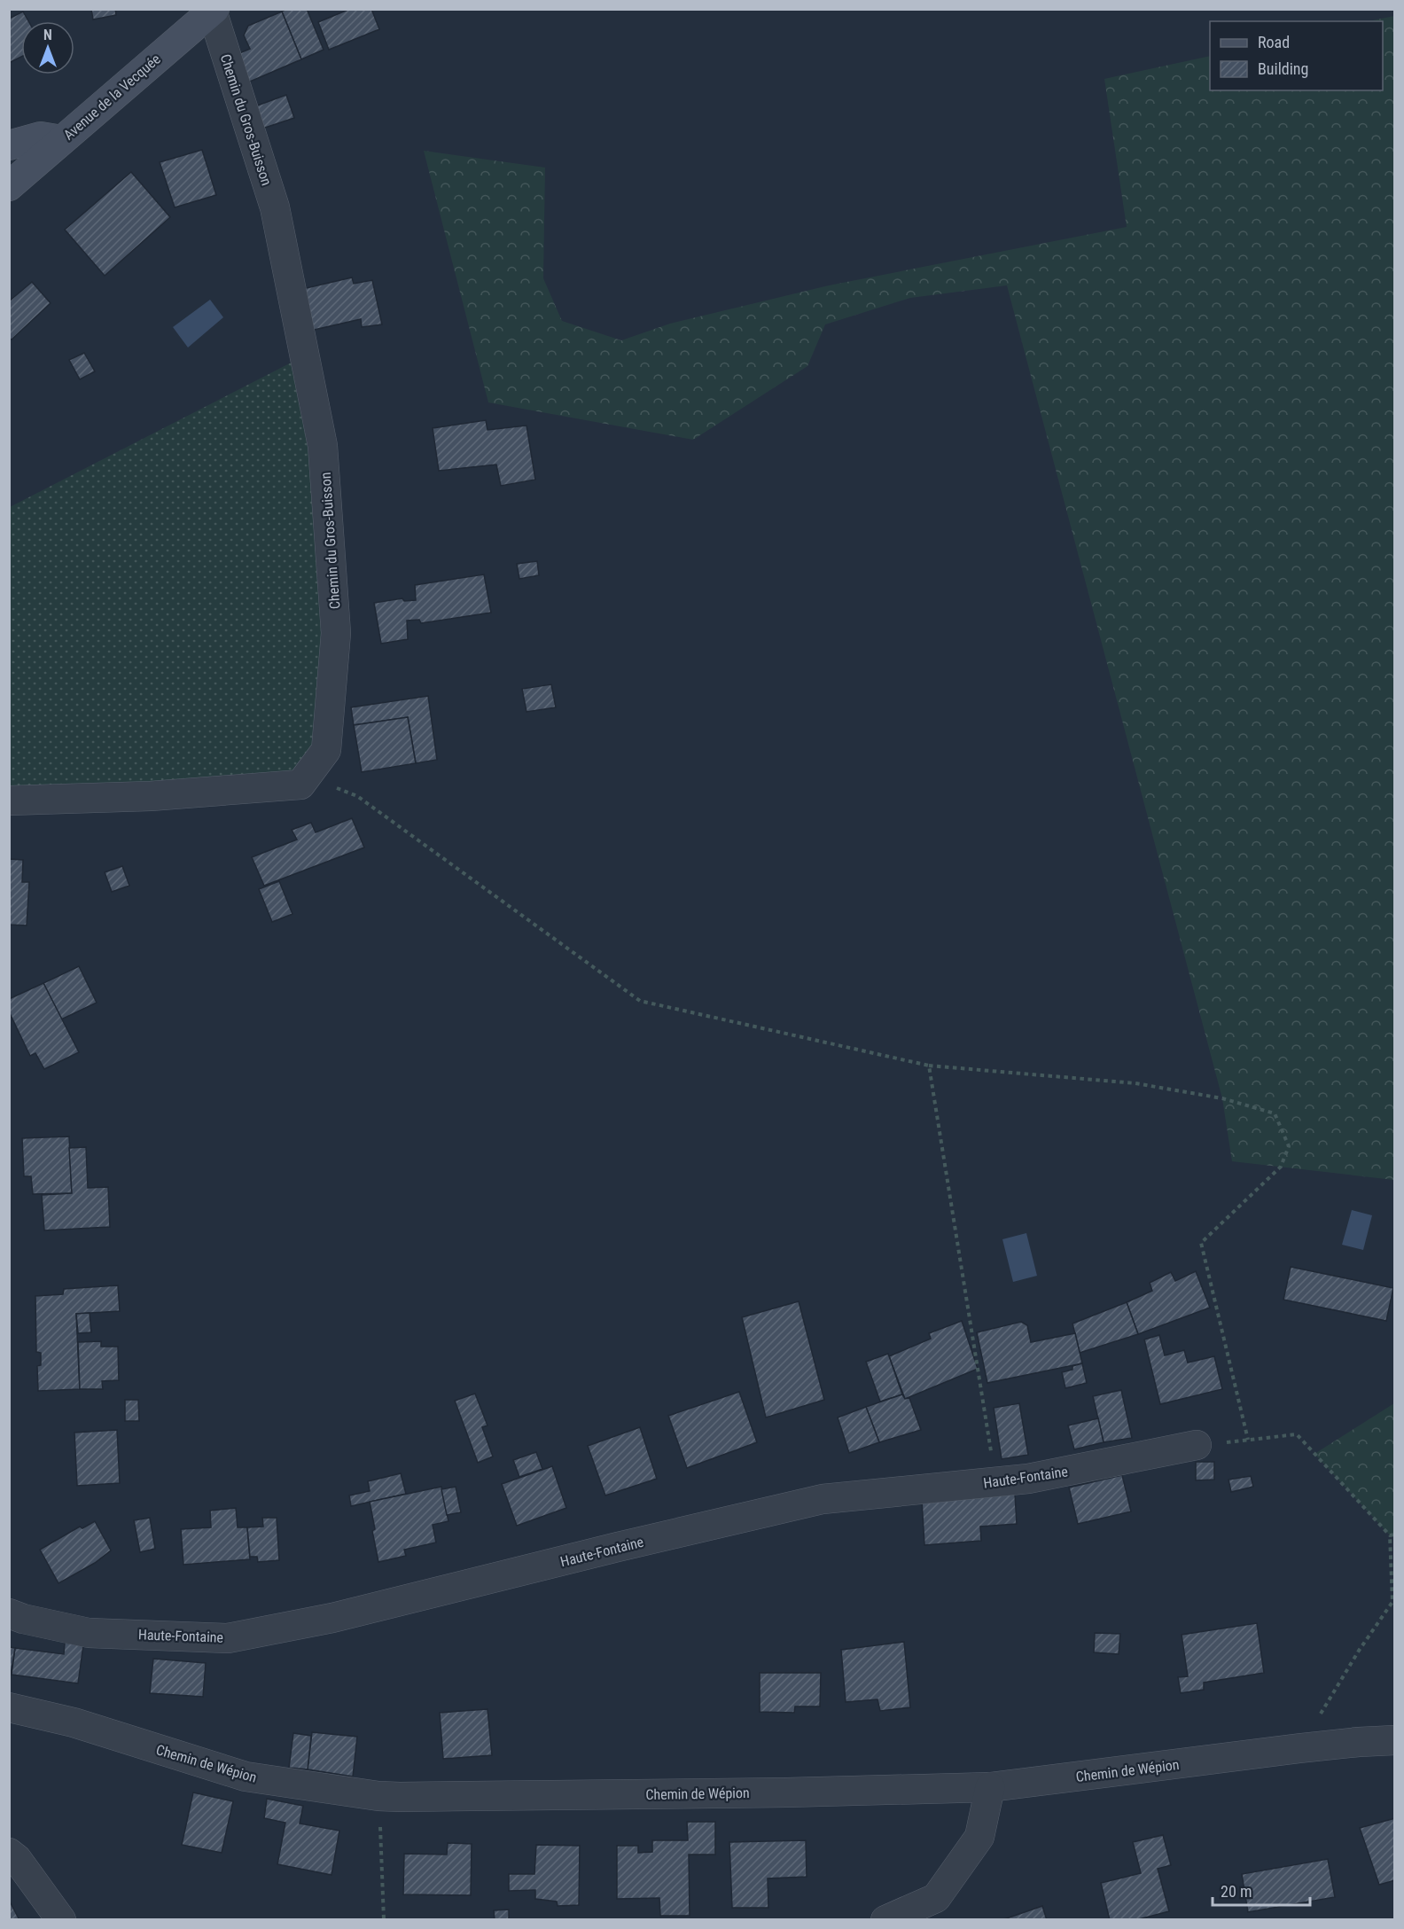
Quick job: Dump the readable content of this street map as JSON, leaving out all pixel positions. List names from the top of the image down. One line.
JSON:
{"streets":{"main road":["Avenue de la Vecquée"],"street":["Chemin du Gros-Buisson","Haute-Fontaine","Chemin de Wépion"]},"crossings":[["Avenue de la Vecquée","Chemin du Gros-Buisson"]],"legend":["Road","Building"],"scale_bar":"20 m","north":"top"}
